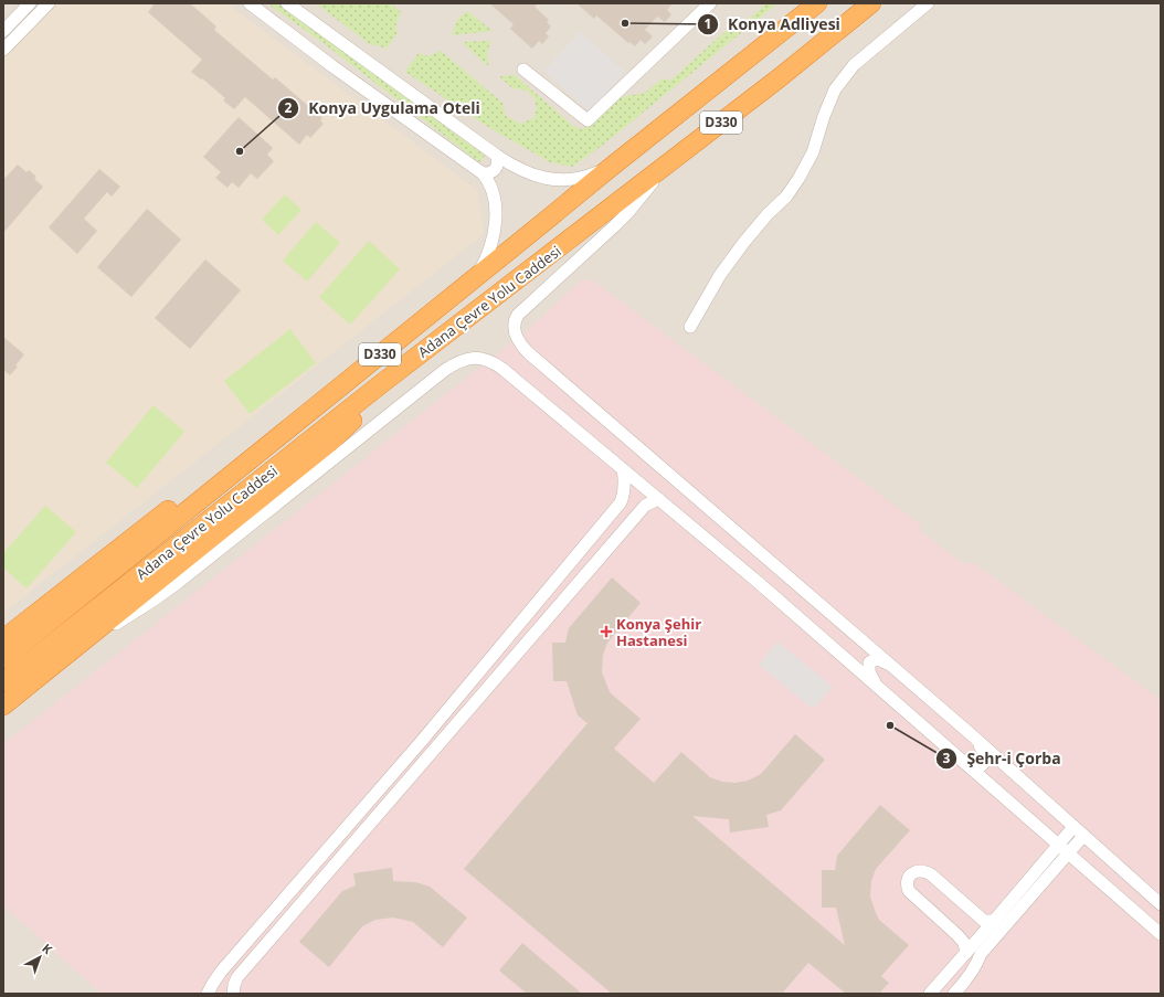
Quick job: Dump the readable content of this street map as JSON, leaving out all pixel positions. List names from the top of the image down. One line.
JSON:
{"streets":{"highway":["D330","Adana Çevre Yolu Caddesi"]},"places":{"other":["Konya Adliyesi","Konya Uygulama Oteli","Şehr-i Çorba"],"health":["Konya Şehir Hastanesi"]},"north":"top right"}
